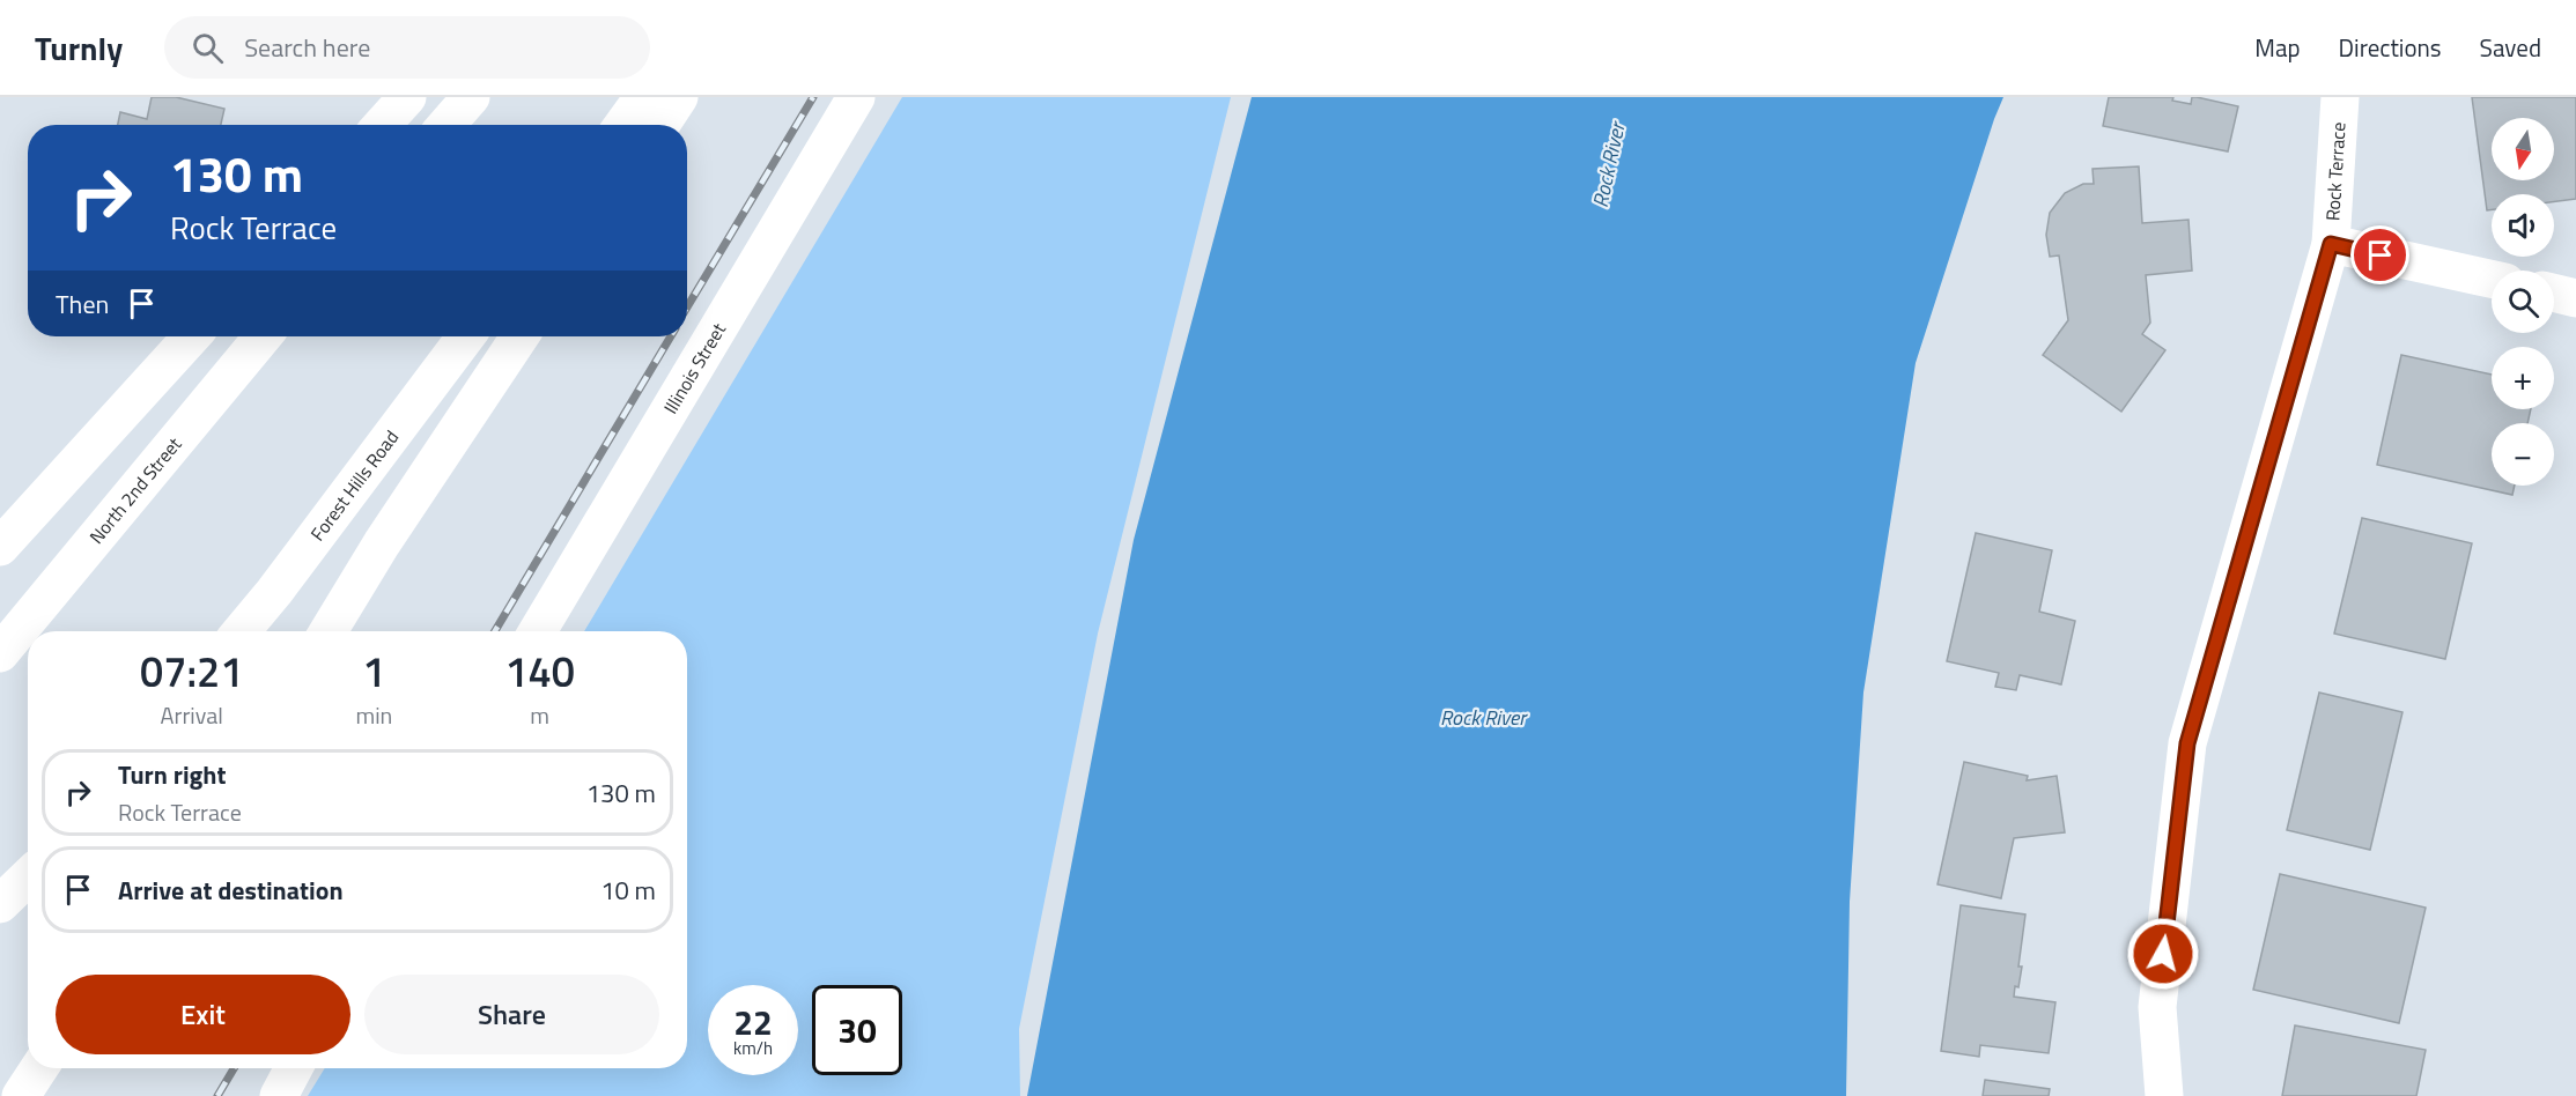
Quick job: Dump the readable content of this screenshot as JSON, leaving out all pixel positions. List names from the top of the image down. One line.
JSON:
{"streets":{"street":["Rock Terrace","Illinois Street","Forest Hills Road","North 2nd Street"]},"water":["Rock River"],"north":"bottom","page":{"header":"Turnly","search":"Search here","nav":["Map","Directions","Saved"],"map_buttons":["+","−"],"turn":["130 m","Rock Terrace"],"then":"Then","eta":["07:21","Arrival","1","min","140","m"],"list":[{"name":"Turn right","note":"Rock Terrace","value":"130 m"},{"name":"Arrive at destination","value":"10 m"}],"buttons":["Exit","Share"],"speed":"22 km/h","limit":"30"}}
